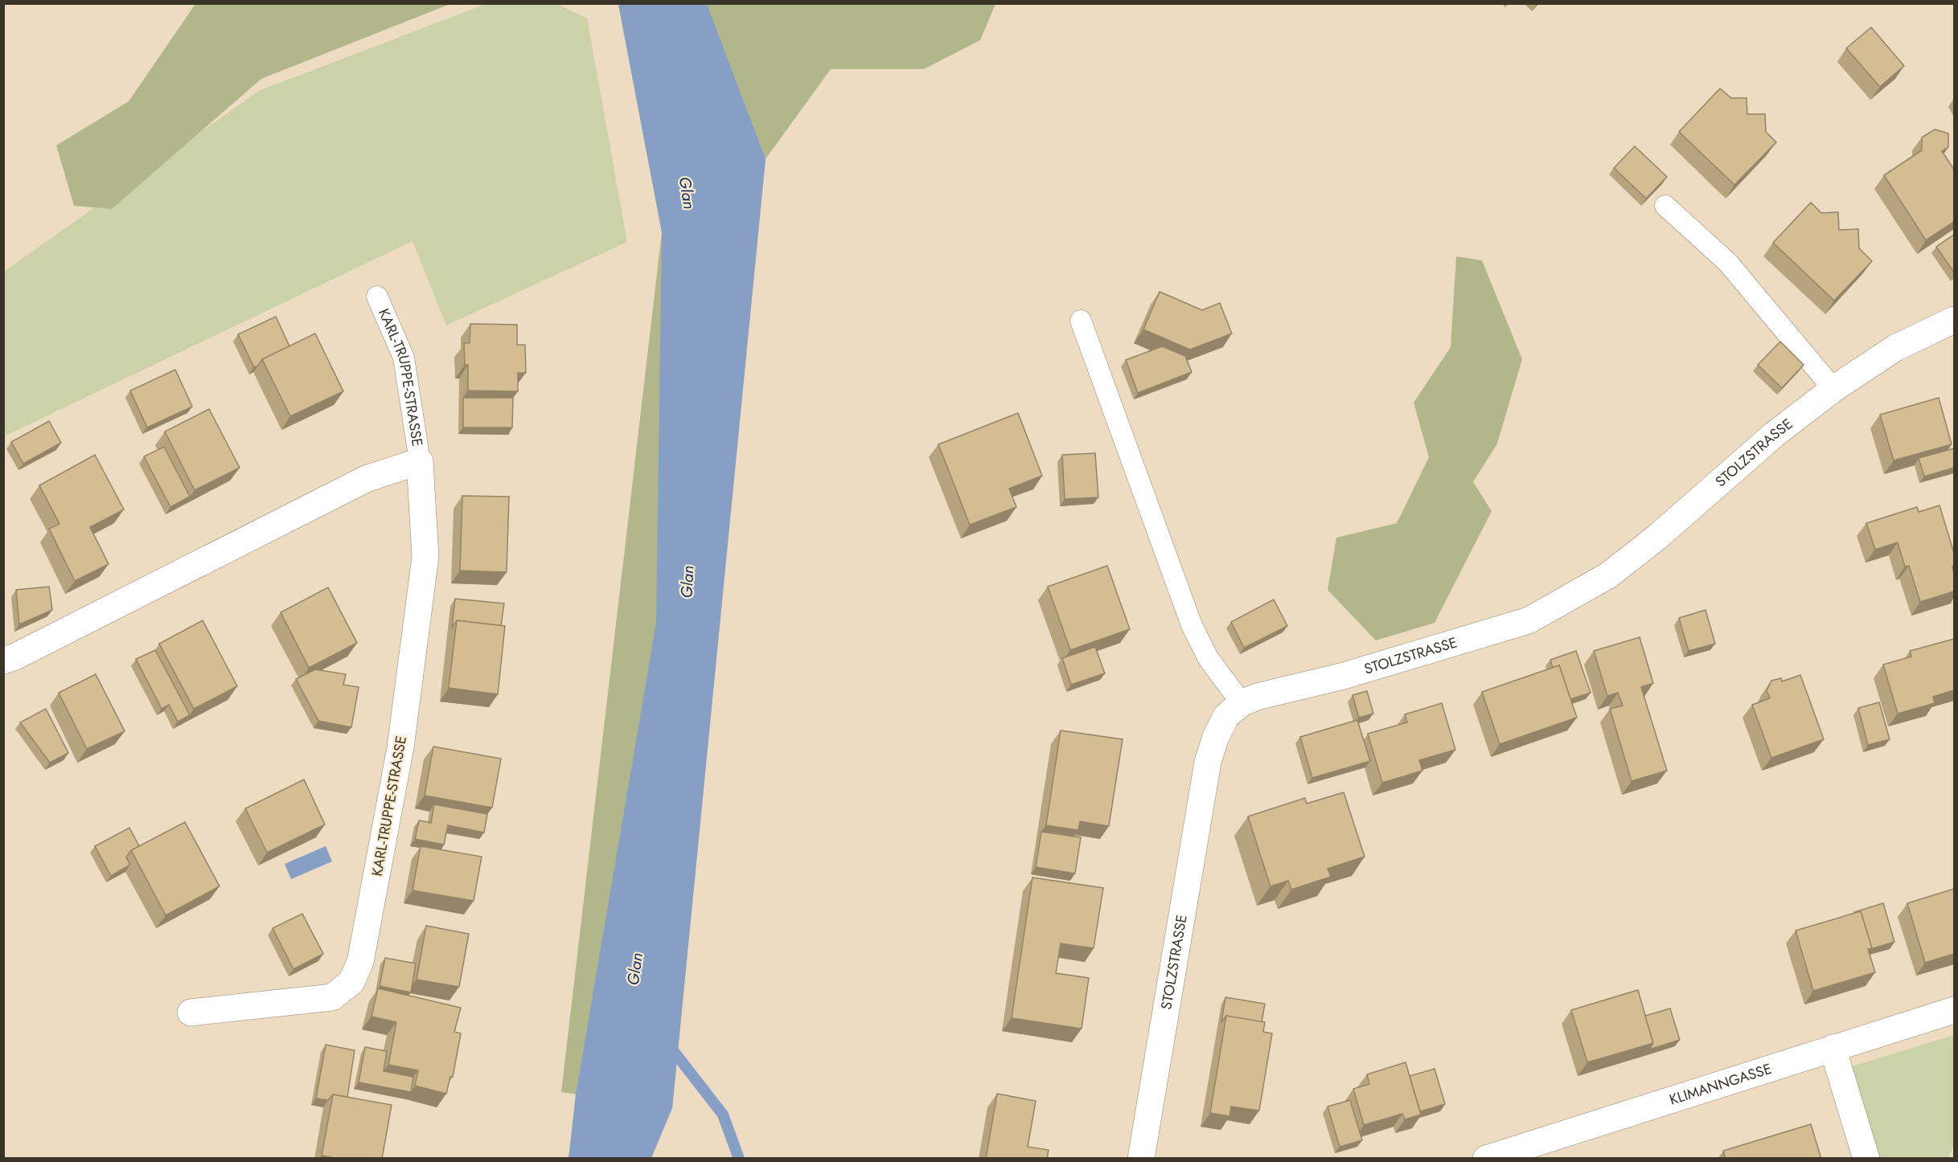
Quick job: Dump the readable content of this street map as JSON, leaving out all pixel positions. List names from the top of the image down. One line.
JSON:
{"streets":{"street":["KARL-TRUPPE-STRASSE","STOLZSTRASSE","KLIMANNGASSE"]},"water":["Glan"]}
